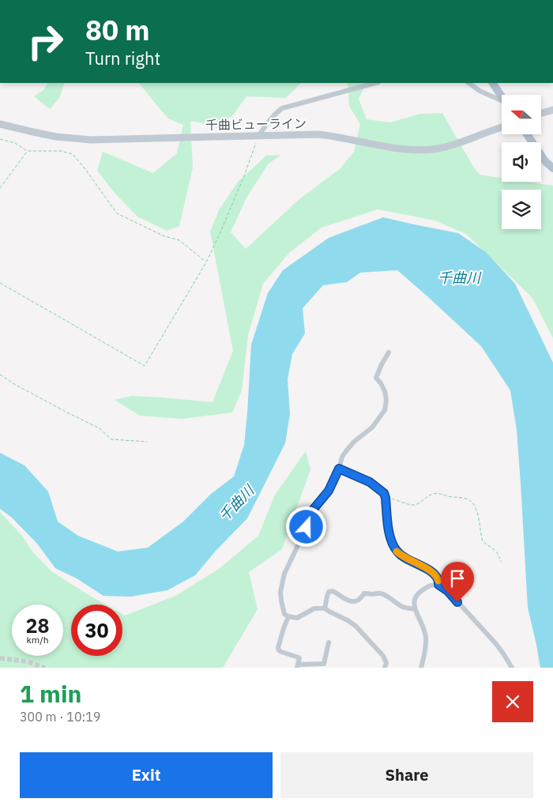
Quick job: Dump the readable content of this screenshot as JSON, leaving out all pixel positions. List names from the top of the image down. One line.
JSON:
{"streets":{"street":["千曲ビューライン"]},"water":["千曲川"],"north":"left","page":{"turn":["80 m","Turn right"],"speed":"28 km/h","limit":"30","heading":["1 min","300 m · 10:19"],"buttons":["Exit","Share"]}}
